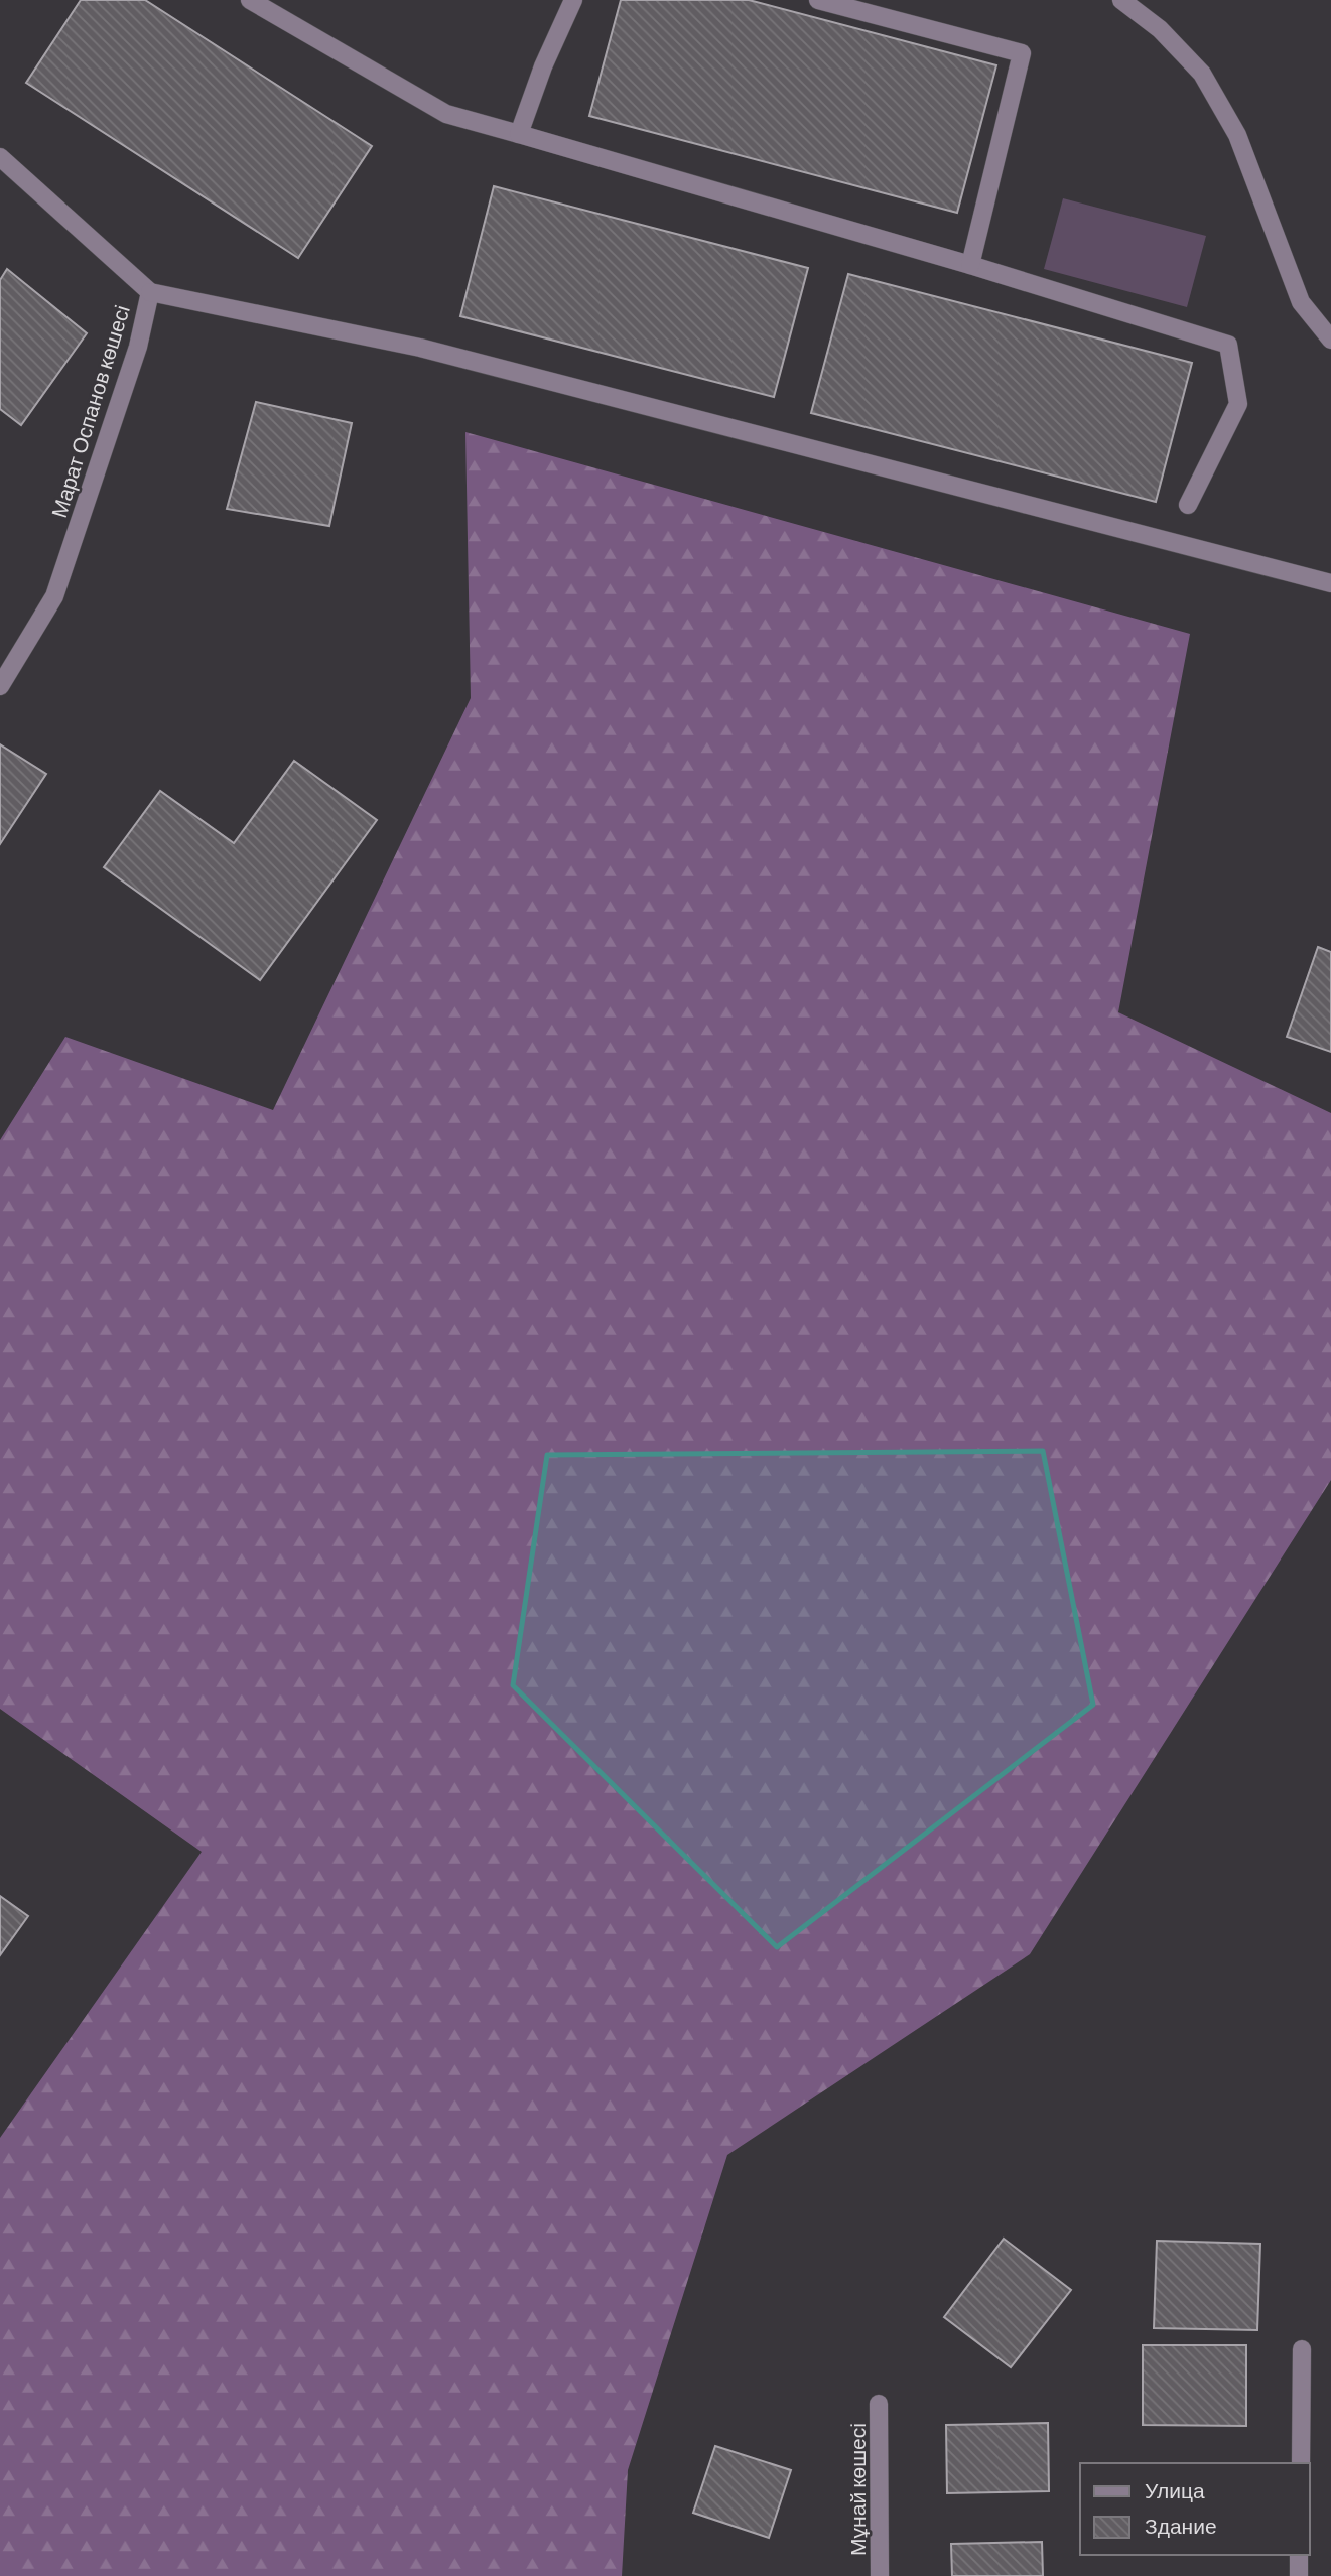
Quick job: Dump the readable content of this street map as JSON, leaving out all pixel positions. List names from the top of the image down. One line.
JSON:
{"streets":{"street":["Марат Оспанов көшесі","Мұнай көшесі"]},"legend":["Улица","Здание"]}
